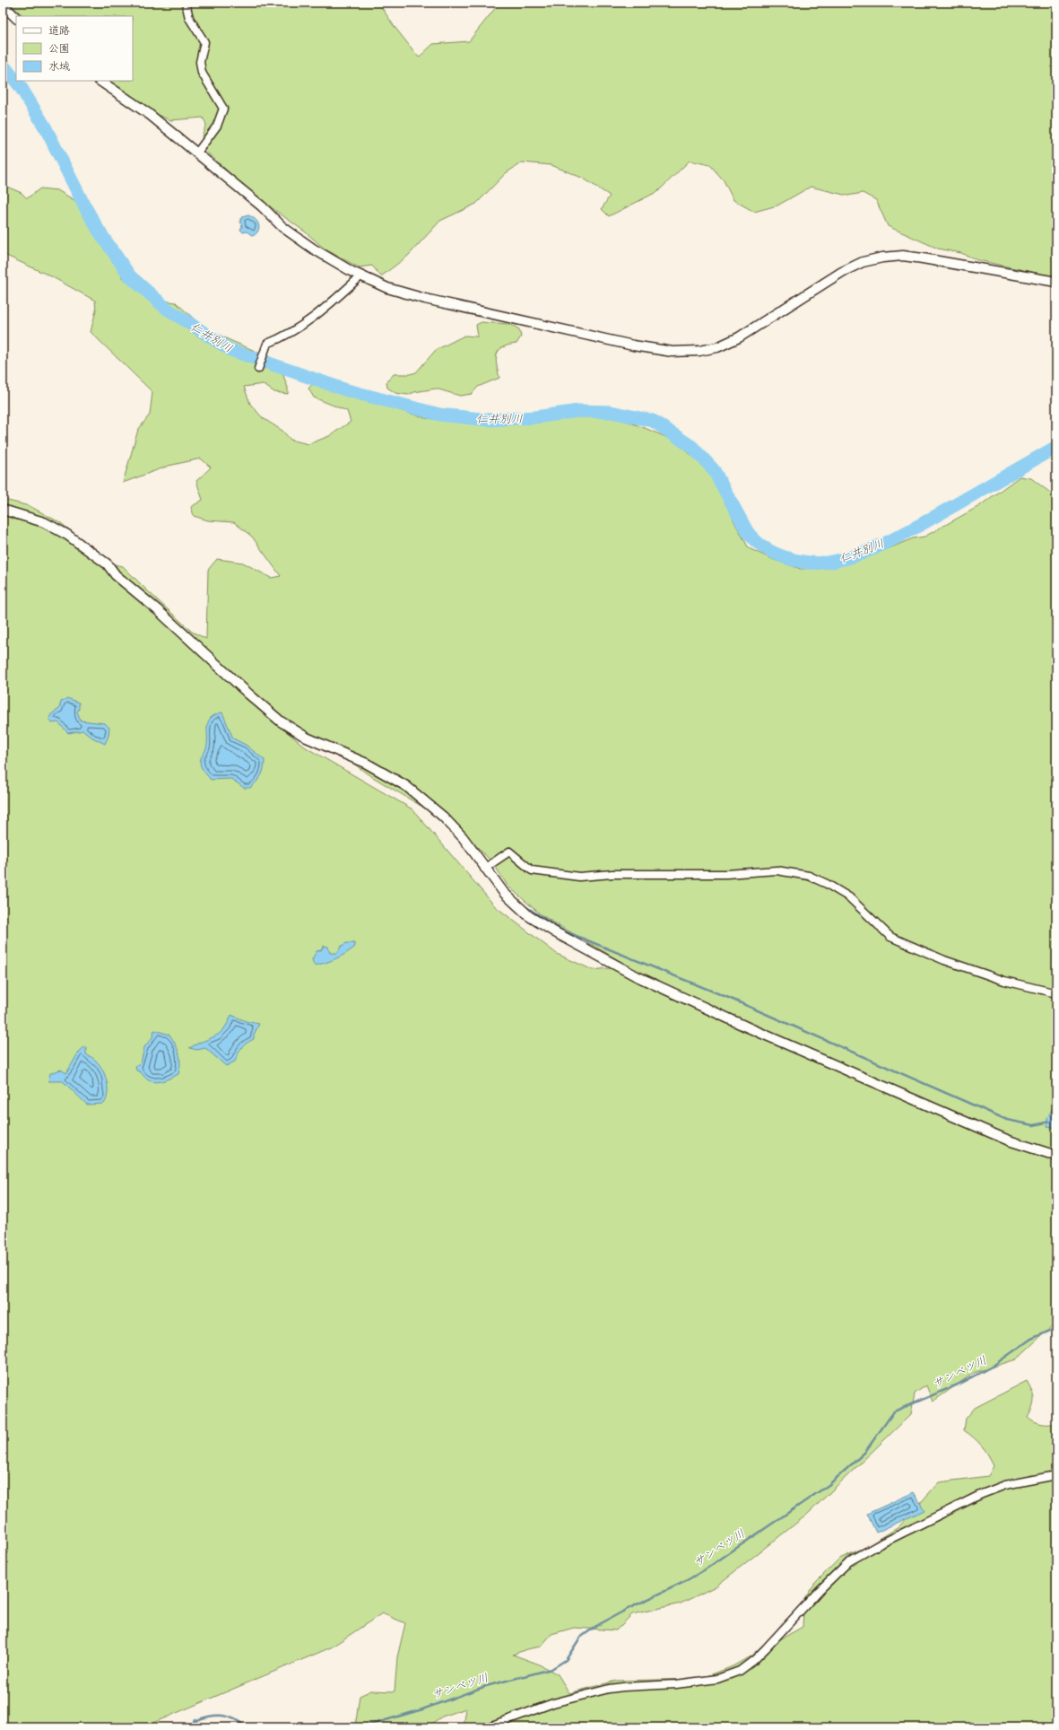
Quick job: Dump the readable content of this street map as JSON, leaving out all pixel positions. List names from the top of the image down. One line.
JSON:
{"water":["仁井別川","サンベツ川"],"legend":["道路","公園","水域"]}
